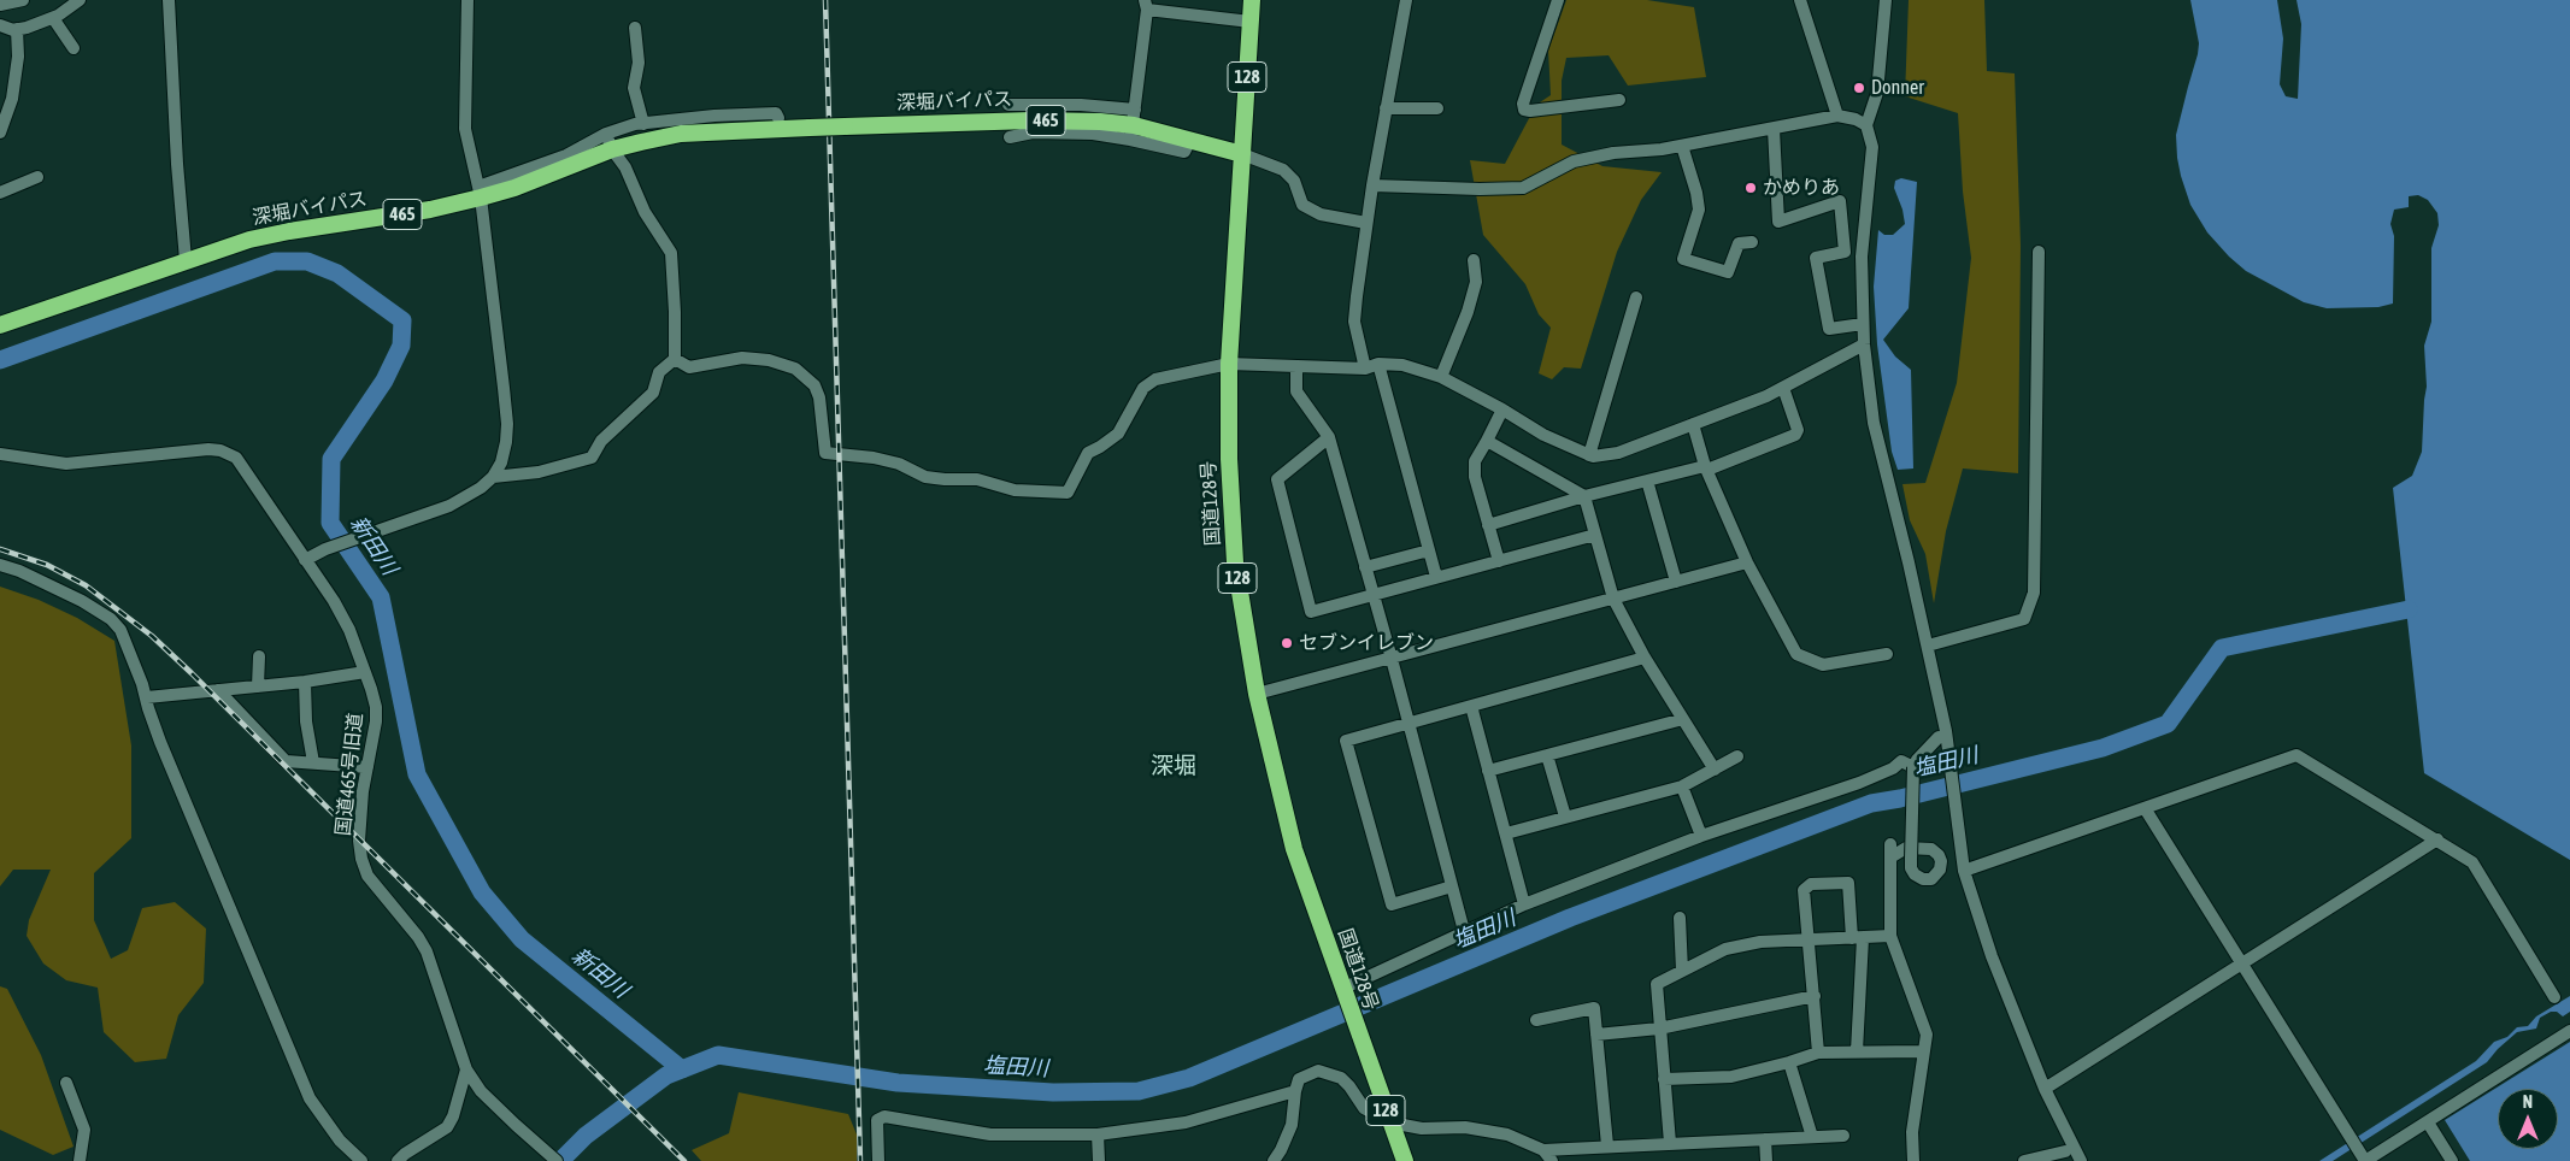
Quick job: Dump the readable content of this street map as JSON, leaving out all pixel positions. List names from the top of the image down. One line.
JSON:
{"streets":{"highway":["128","深堀バイパス","465","国道128号"],"street":["国道465号旧道"]},"crossings":[["深堀バイパス","国道128号"]],"districts":["深堀"],"water":["新田川","塩田川"],"places":["Donner","かめりあ","セブンイレブン"],"north":"top"}
